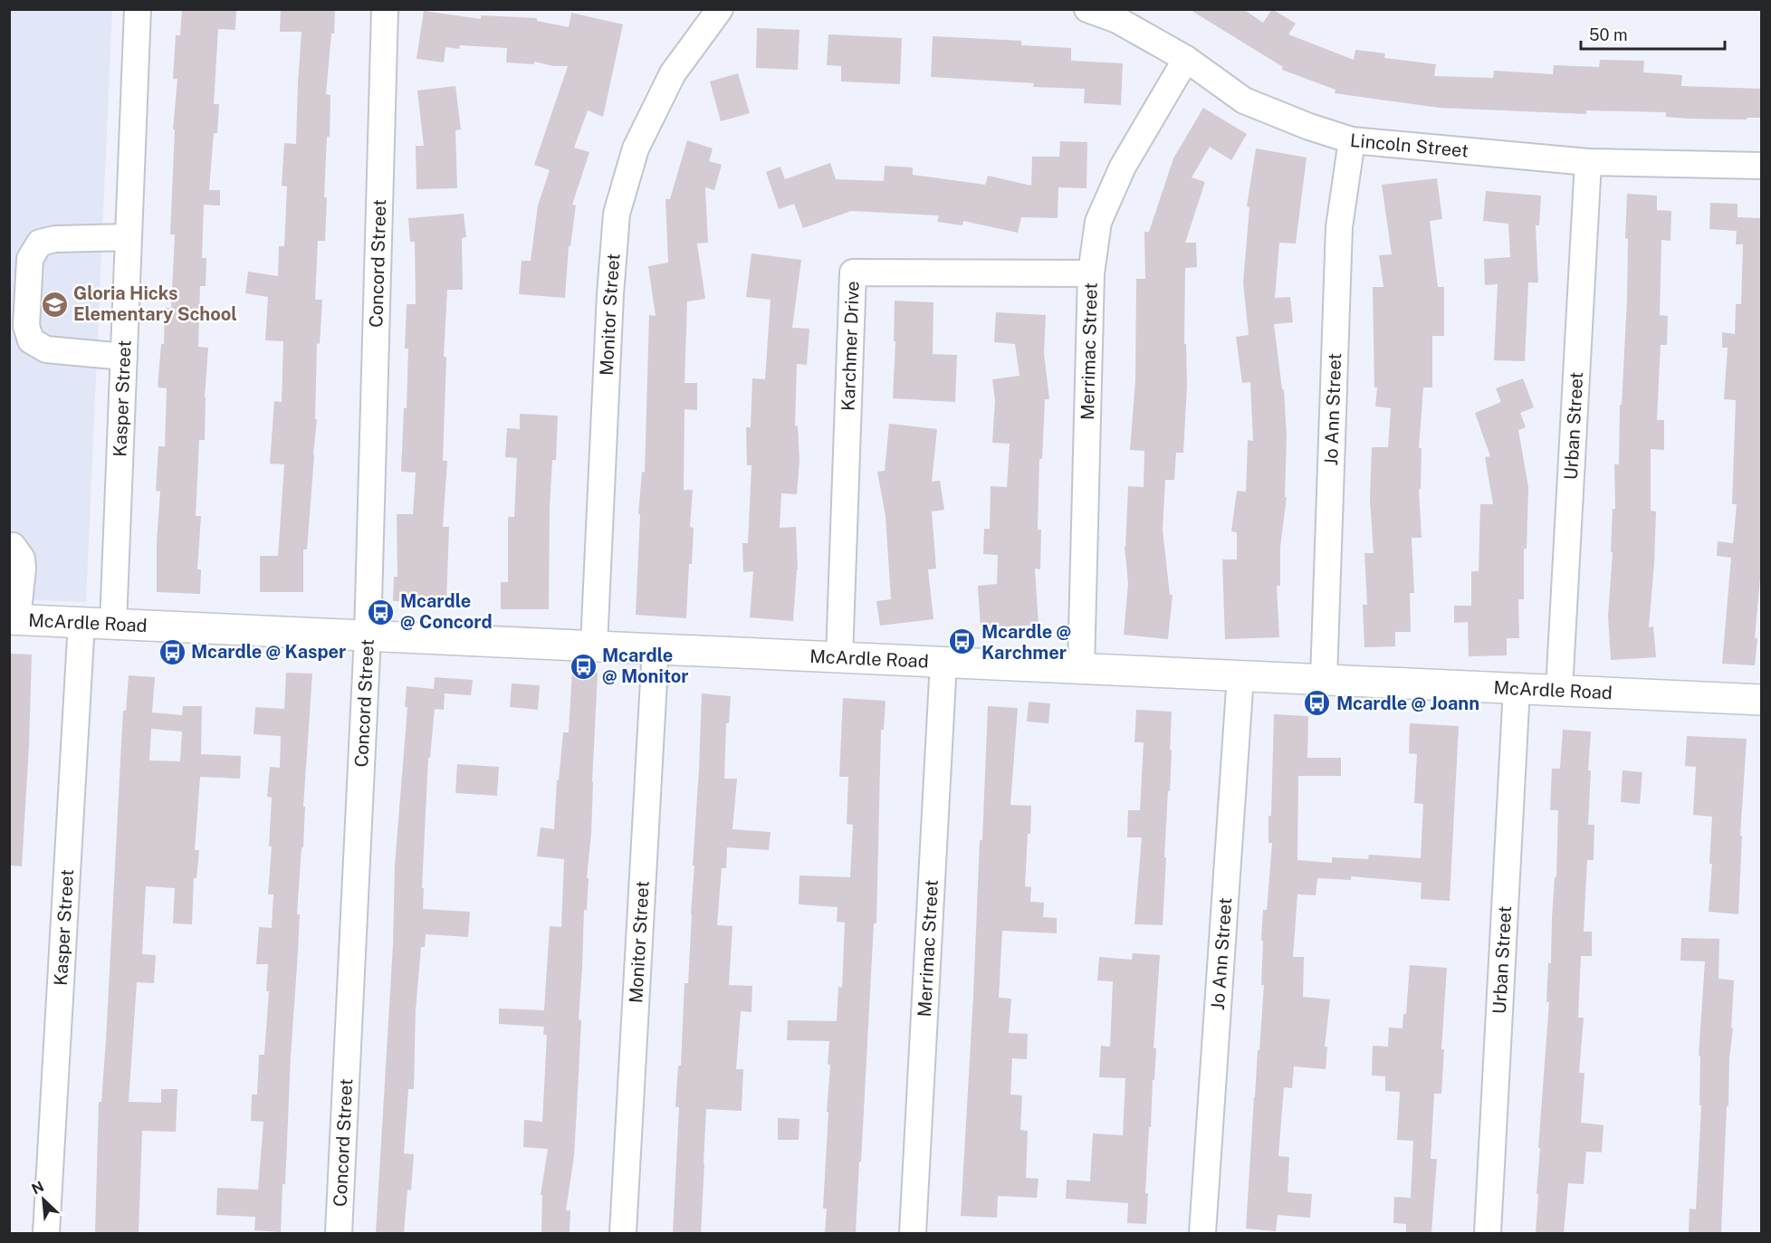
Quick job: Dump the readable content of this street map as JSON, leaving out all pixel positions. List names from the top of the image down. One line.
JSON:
{"streets":{"main road":["McArdle Road"],"street":["Lincoln Street","Concord Street","Monitor Street","Karchmer Drive","Merrimac Street","Kasper Street","Jo Ann Street","Urban Street"]},"crossings":[["Lincoln Street","Merrimac Street"],["Lincoln Street","Jo Ann Street"],["Lincoln Street","Urban Street"],["Concord Street","McArdle Road"],["Monitor Street","McArdle Road"],["Karchmer Drive","Merrimac Street"],["Karchmer Drive","McArdle Road"],["Merrimac Street","McArdle Road"],["Kasper Street","McArdle Road"],["Jo Ann Street","McArdle Road"],["Urban Street","McArdle Road"]],"places":{"school or university":["Gloria Hicks Elementary School"],"bus stop":["Mcardle @ Concord","Mcardle @ Karchmer","Mcardle @ Kasper","Mcardle @ Monitor","Mcardle @ Joann"]},"scale_bar":"50 m","north":"top left"}
